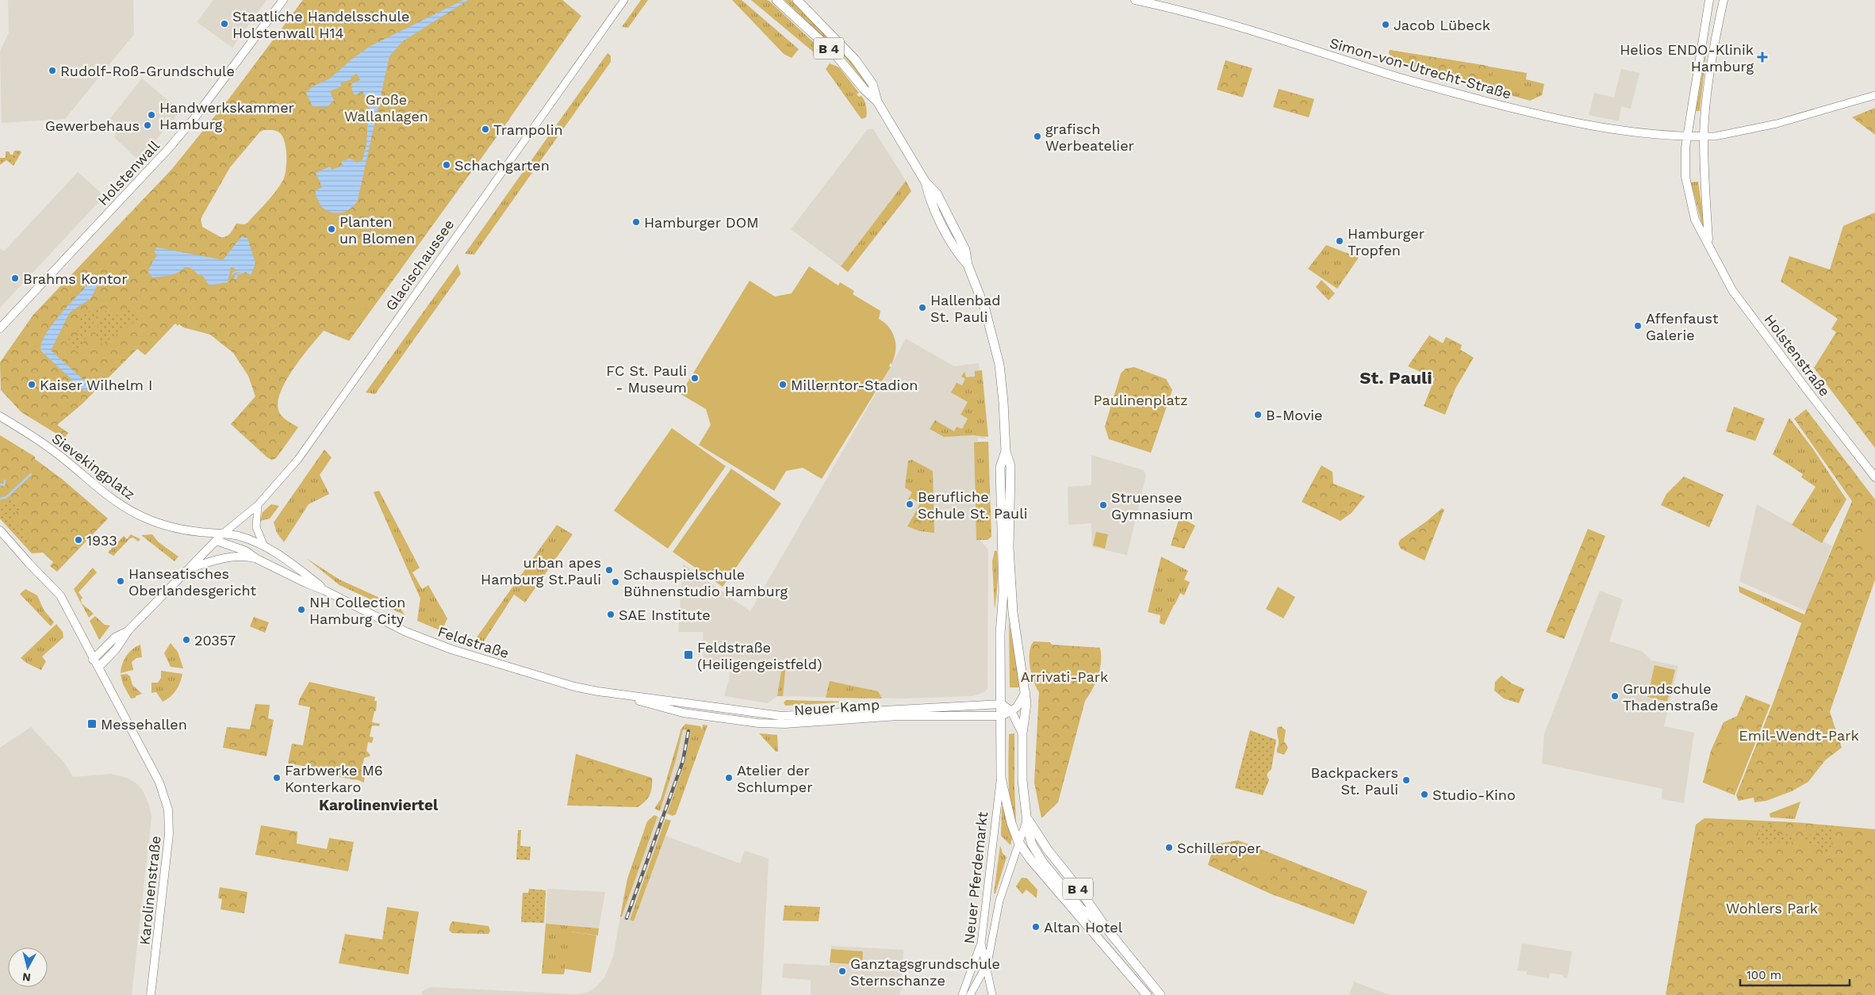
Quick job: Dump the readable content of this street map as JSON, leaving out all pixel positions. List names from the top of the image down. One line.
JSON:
{"streets":{"main road":["B 4","Simon-von-Utrecht-Straße","Holstenwall","Holstenstraße","Sievekingplatz","Feldstraße","Neuer Kamp","Neuer Pferdemarkt","Karolinenstraße"],"street":["Glacischaussee"]},"crossings":[["B 4","Neuer Pferdemarkt"],["Simon-von-Utrecht-Straße","Holstenstraße"],["Glacischaussee","Sievekingplatz"],["Glacischaussee","Feldstraße"],["Sievekingplatz","Feldstraße"],["Feldstraße","Neuer Kamp"],["Neuer Kamp","Neuer Pferdemarkt"]],"districts":["St. Pauli","Karolinenviertel"],"parks":["Große Wallanlagen","Paulinenplatz","Arrivati-Park","Emil-Wendt-Park","Wohlers Park"],"places":{"other":["Staatliche Handelsschule Holstenwall H14","Jacob Lübeck","Rudolf-Roß-Grundschule","Handwerkskammer Hamburg","Gewerbehaus","Trampolin","grafisch Werbeatelier","Schachgarten","Hamburger DOM","Planten un Blomen","Hamburger Tropfen","Brahms Kontor","Hallenbad St. Pauli","Affenfaust Galerie","FC St. Pauli - Museum","Kaiser Wilhelm I","Millerntor-Stadion","B-Movie","Berufliche Schule St. Pauli","Struensee Gymnasium","1933","urban apes Hamburg St.Pauli","Hanseatisches Oberlandesgericht","Schauspielschule Bühnenstudio Hamburg","NH Collection Hamburg City","SAE Institute","20357","Grundschule Thadenstraße","Farbwerke M6 Konterkaro","Atelier der Schlumper","Backpackers St. Pauli","Studio-Kino","Schilleroper","Altan Hotel","Ganztagsgrundschule Sternschanze"],"health":["Helios ENDO-Klinik Hamburg"],"transit":["Feldstraße (Heiligengeistfeld)","Messehallen"]},"scale_bar":"100 m","north":"bottom"}
